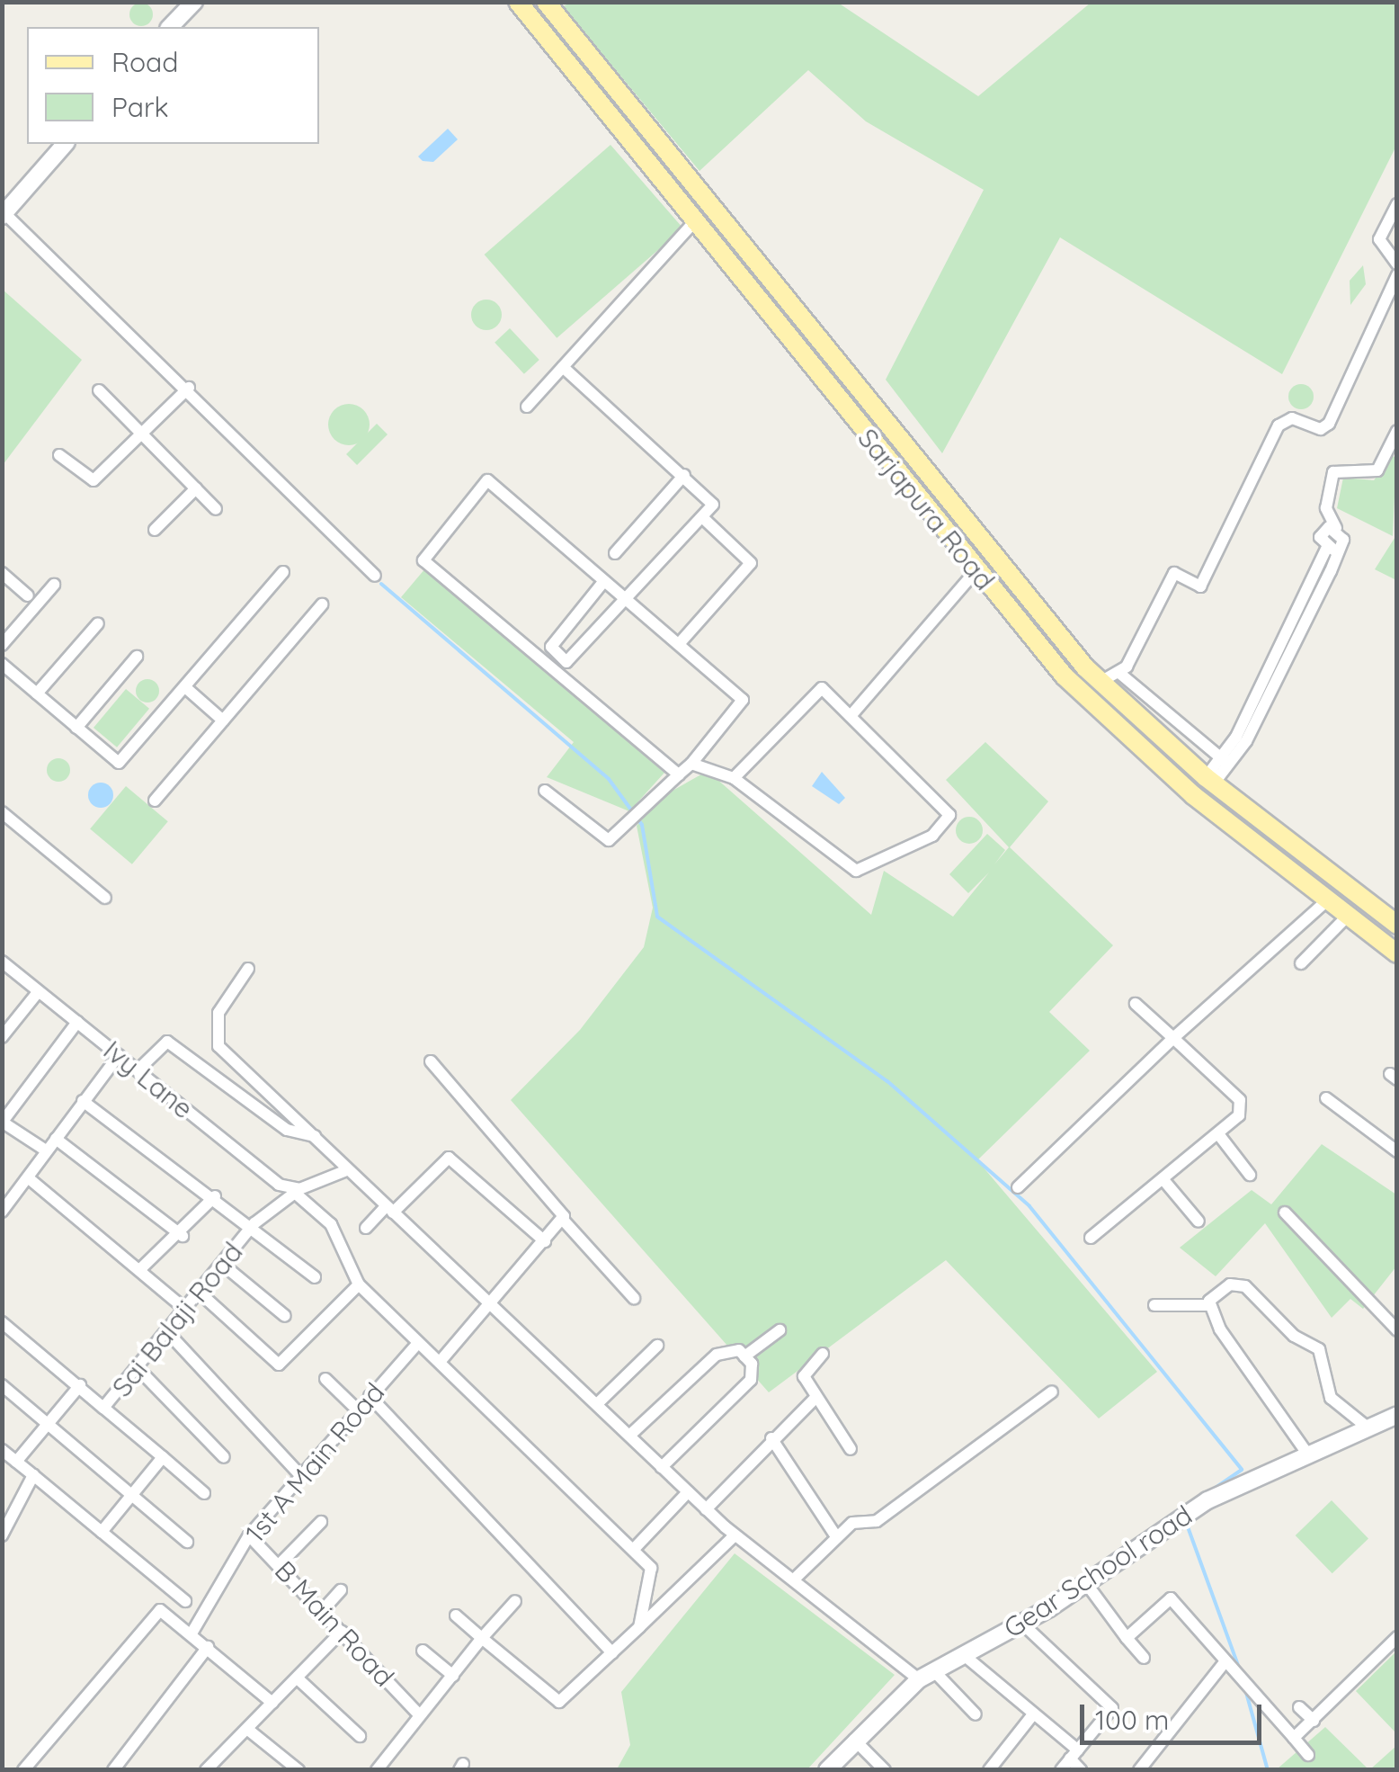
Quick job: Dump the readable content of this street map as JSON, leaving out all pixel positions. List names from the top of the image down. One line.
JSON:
{"streets":{"main road":["Sarjapura Road","Gear School road"],"street":["Ivy Lane","Sai Balaji Road","1st A Main Road","B Main Road"]},"crossings":[["Ivy Lane","Sai Balaji Road"],["Ivy Lane","1st A Main Road"],["1st A Main Road","B Main Road"]],"legend":["Road","Park"],"scale_bar":"100 m"}
